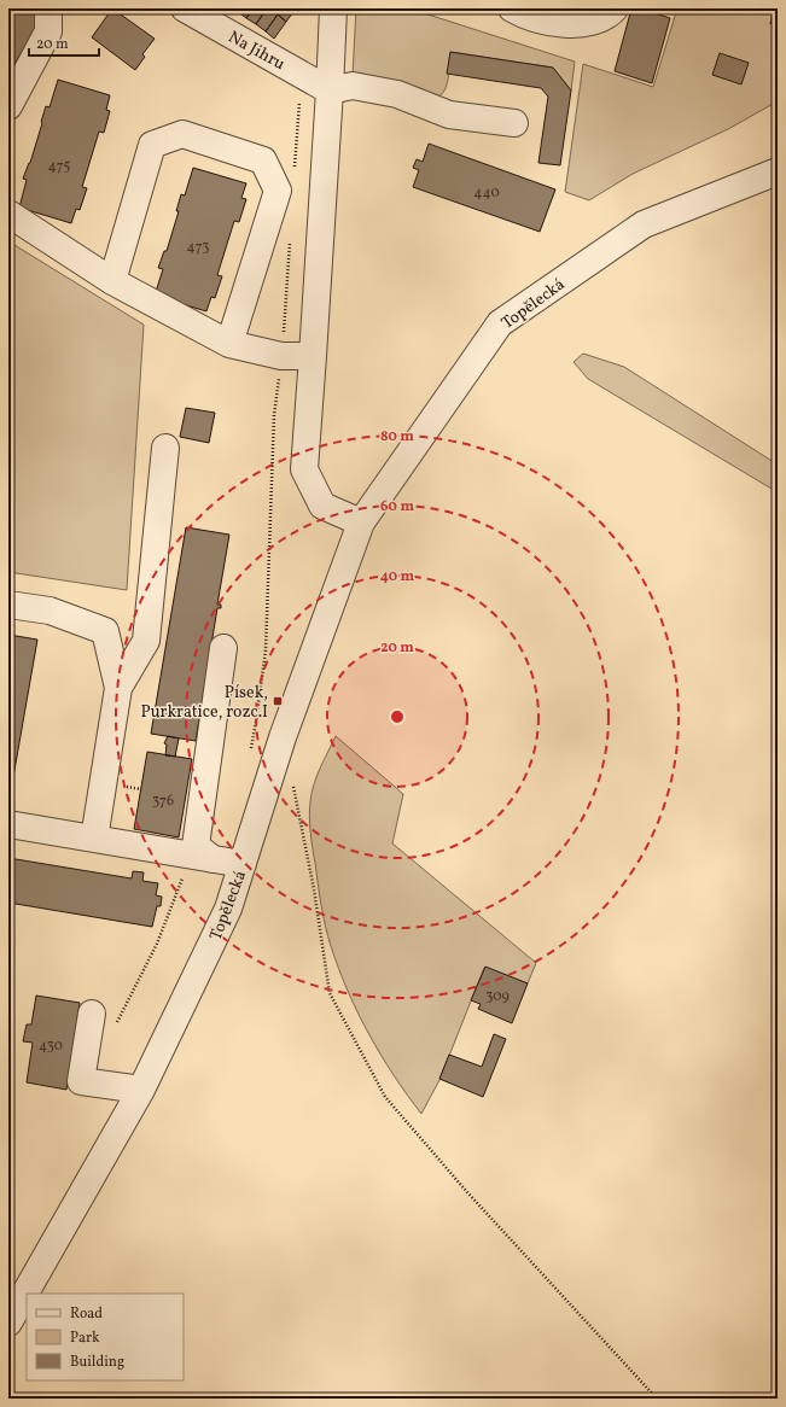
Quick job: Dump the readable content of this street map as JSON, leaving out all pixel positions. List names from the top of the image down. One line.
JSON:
{"streets":{"street":["Na Jihru","Topělecká"]},"places":{"transit":["Písek, Purkratice, rozc.I"]},"house_numbers":["475","440","473","376","309","430"],"legend":["Road","Park","Building"],"scale_bar":"20 m","rings":["80 m","60 m","40 m","20 m"]}
